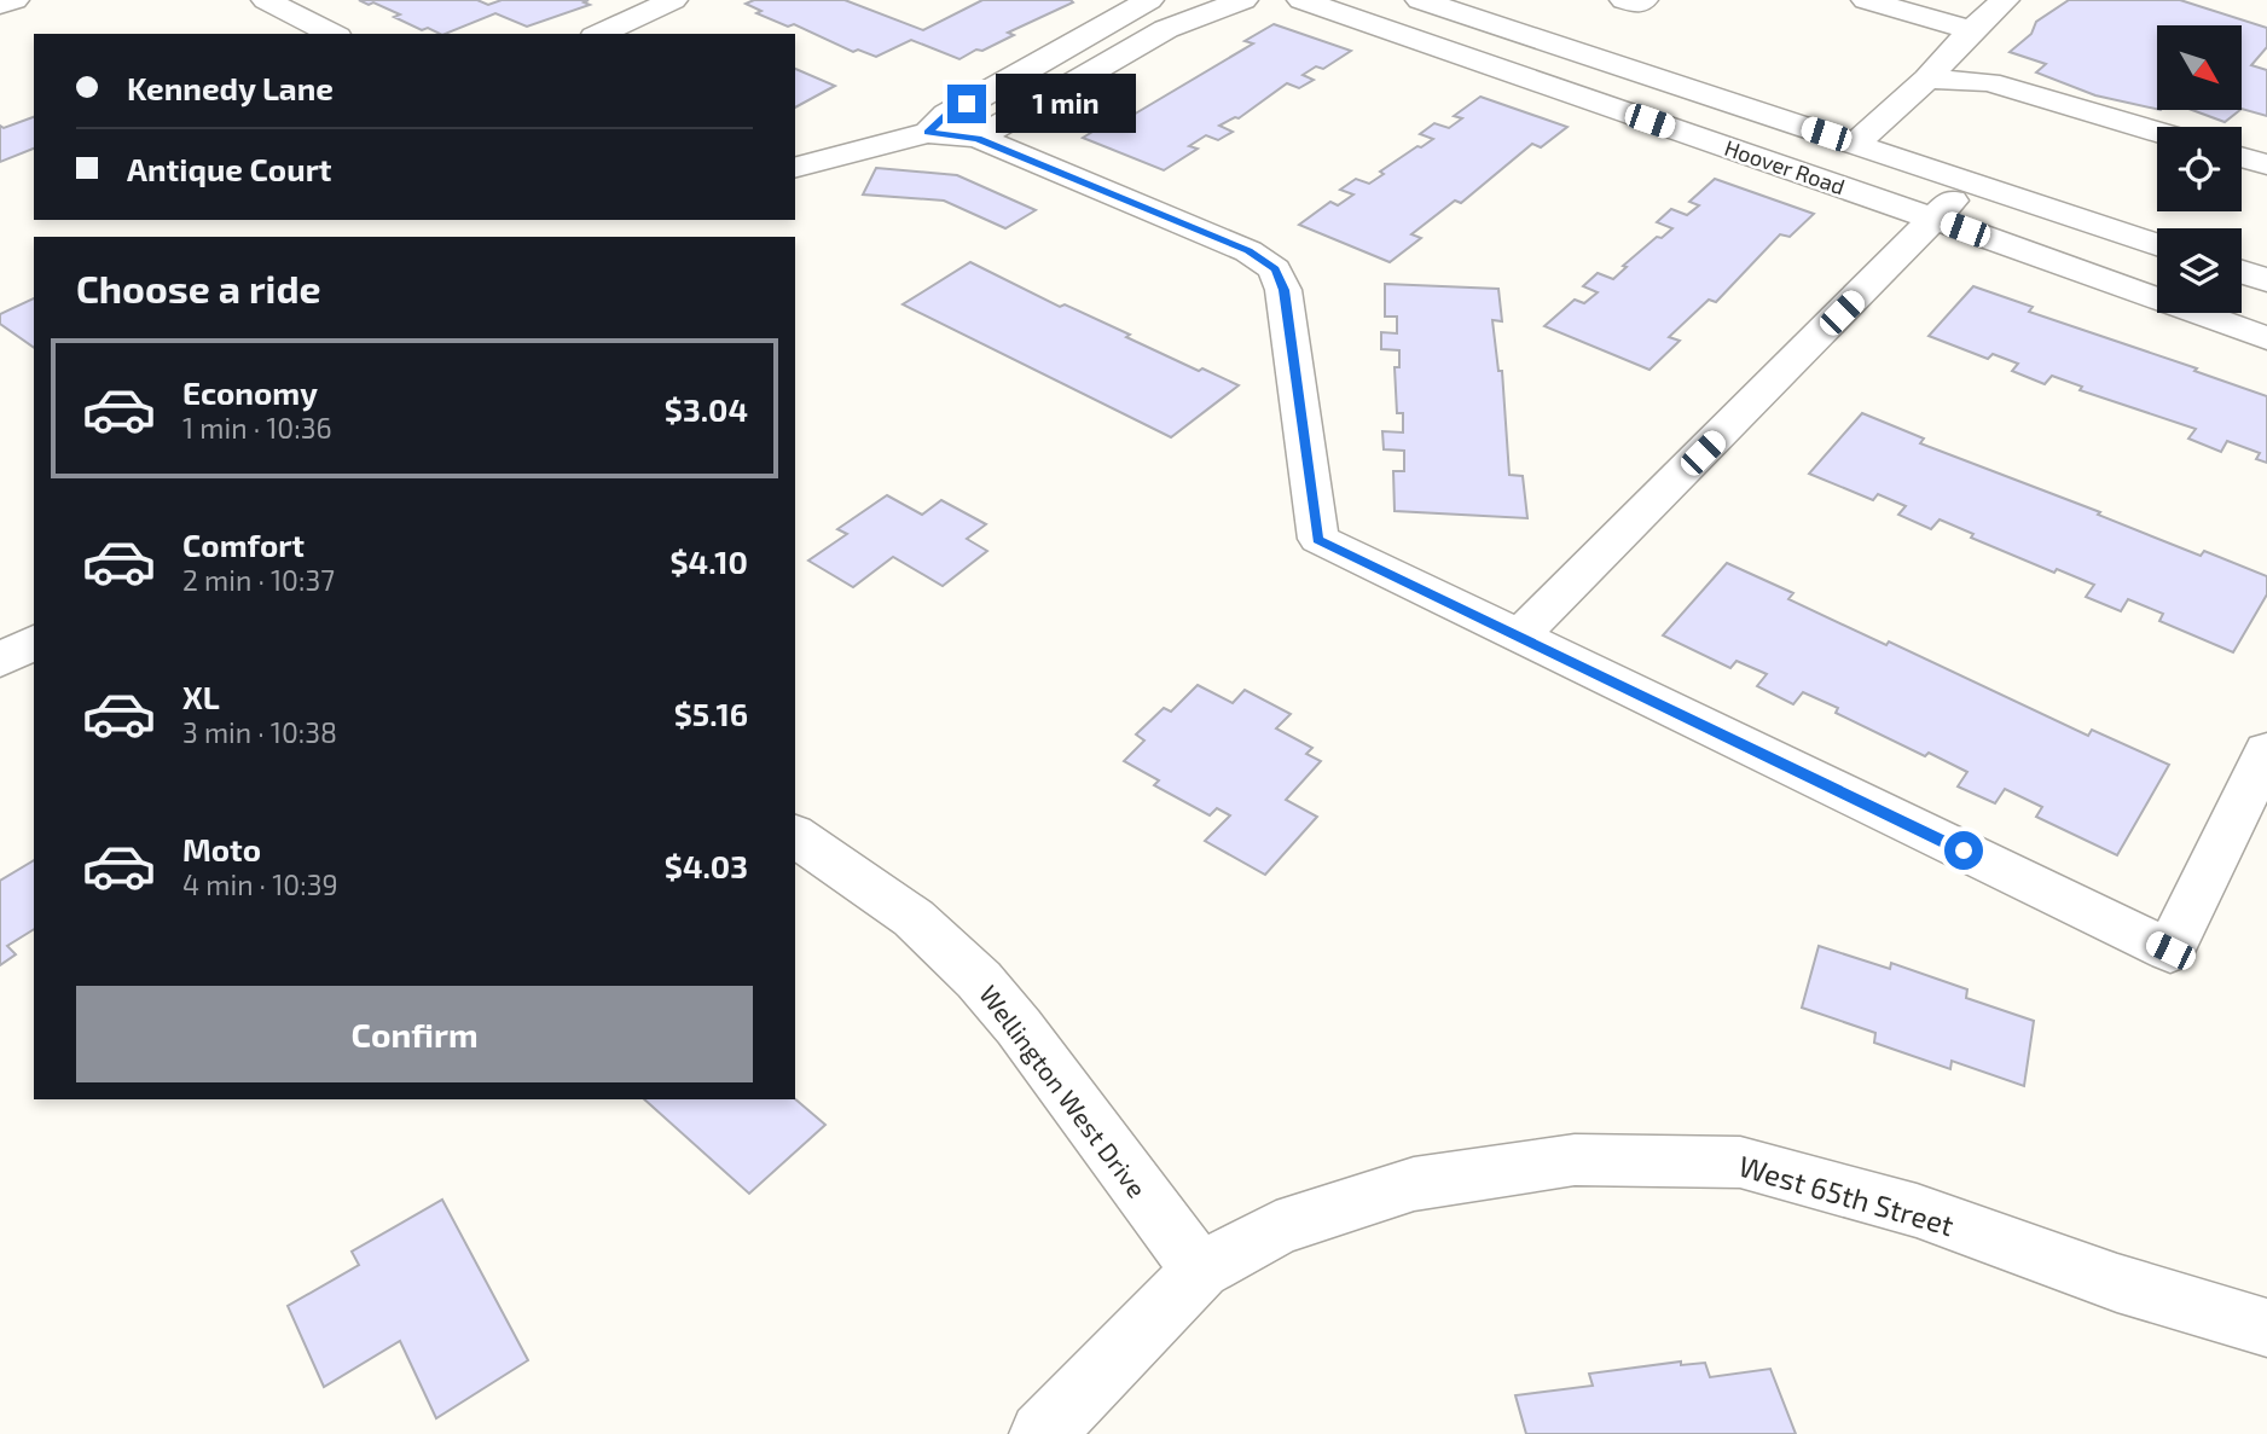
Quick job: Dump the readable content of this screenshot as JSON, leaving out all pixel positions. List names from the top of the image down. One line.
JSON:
{"streets":{"street":["Hoover Road","Wellington West Drive","West 65th Street"]},"crossings":[["Wellington West Drive","West 65th Street"]],"north":"bottom right","page":{"banner":["Kennedy Lane","Antique Court"],"bubble":"1 min","heading":"Choose a ride","list":[{"name":"Economy","note":"1 min · 10:36","value":"$3.04"},{"name":"Comfort","note":"2 min · 10:37","value":"$4.10"},{"name":"XL","note":"3 min · 10:38","value":"$5.16"},{"name":"Moto","note":"4 min · 10:39","value":"$4.03"}],"buttons":"Confirm"}}
